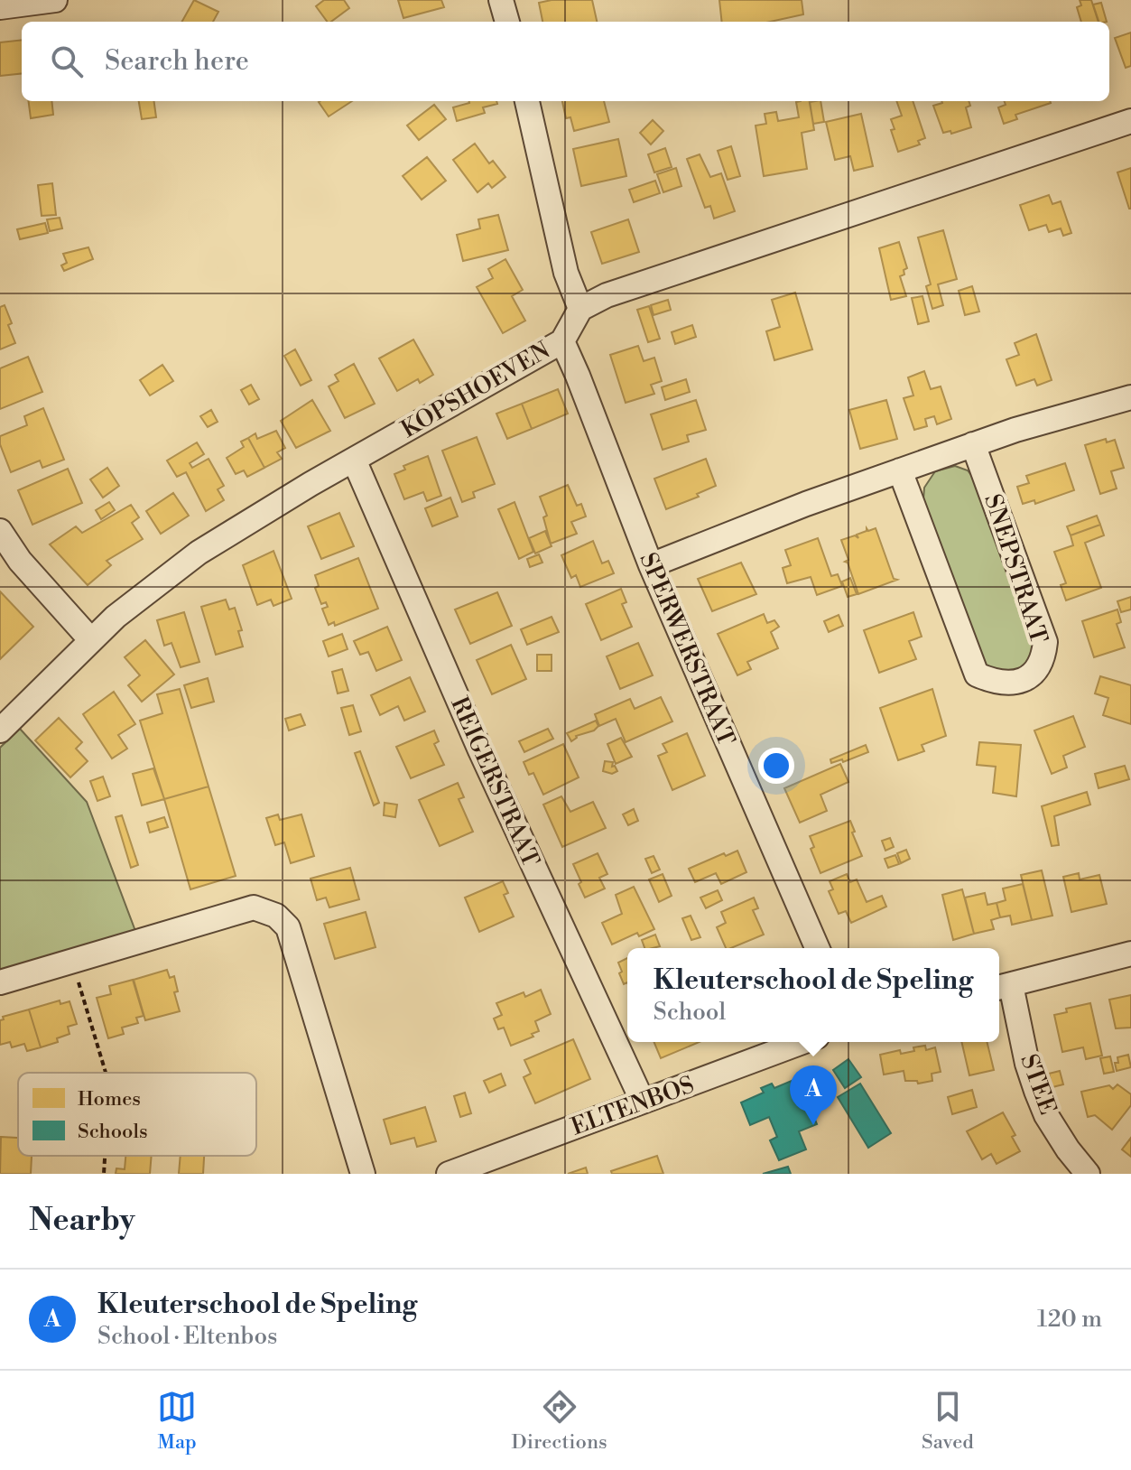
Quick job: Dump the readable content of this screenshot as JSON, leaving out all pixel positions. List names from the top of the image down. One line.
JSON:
{"streets":{"street":["KOPSHOEVEN","SNEPSTRAAT","SPERWERSTRAAT","REIGERSTRAAT","STEE","ELTENBOS"]},"crossings":[["KOPSHOEVEN","SPERWERSTRAAT"],["KOPSHOEVEN","REIGERSTRAAT"],["REIGERSTRAAT","ELTENBOS"]],"legend":["Homes","Schools"],"page":{"search":"Search here","popup":["Kleuterschool de Speling","School"],"pins":"A","heading":"Nearby","list":[{"mark":"A","name":"Kleuterschool de Speling","note":"School · Eltenbos","value":"120 m"}],"nav":["Map","Directions","Saved"]}}
